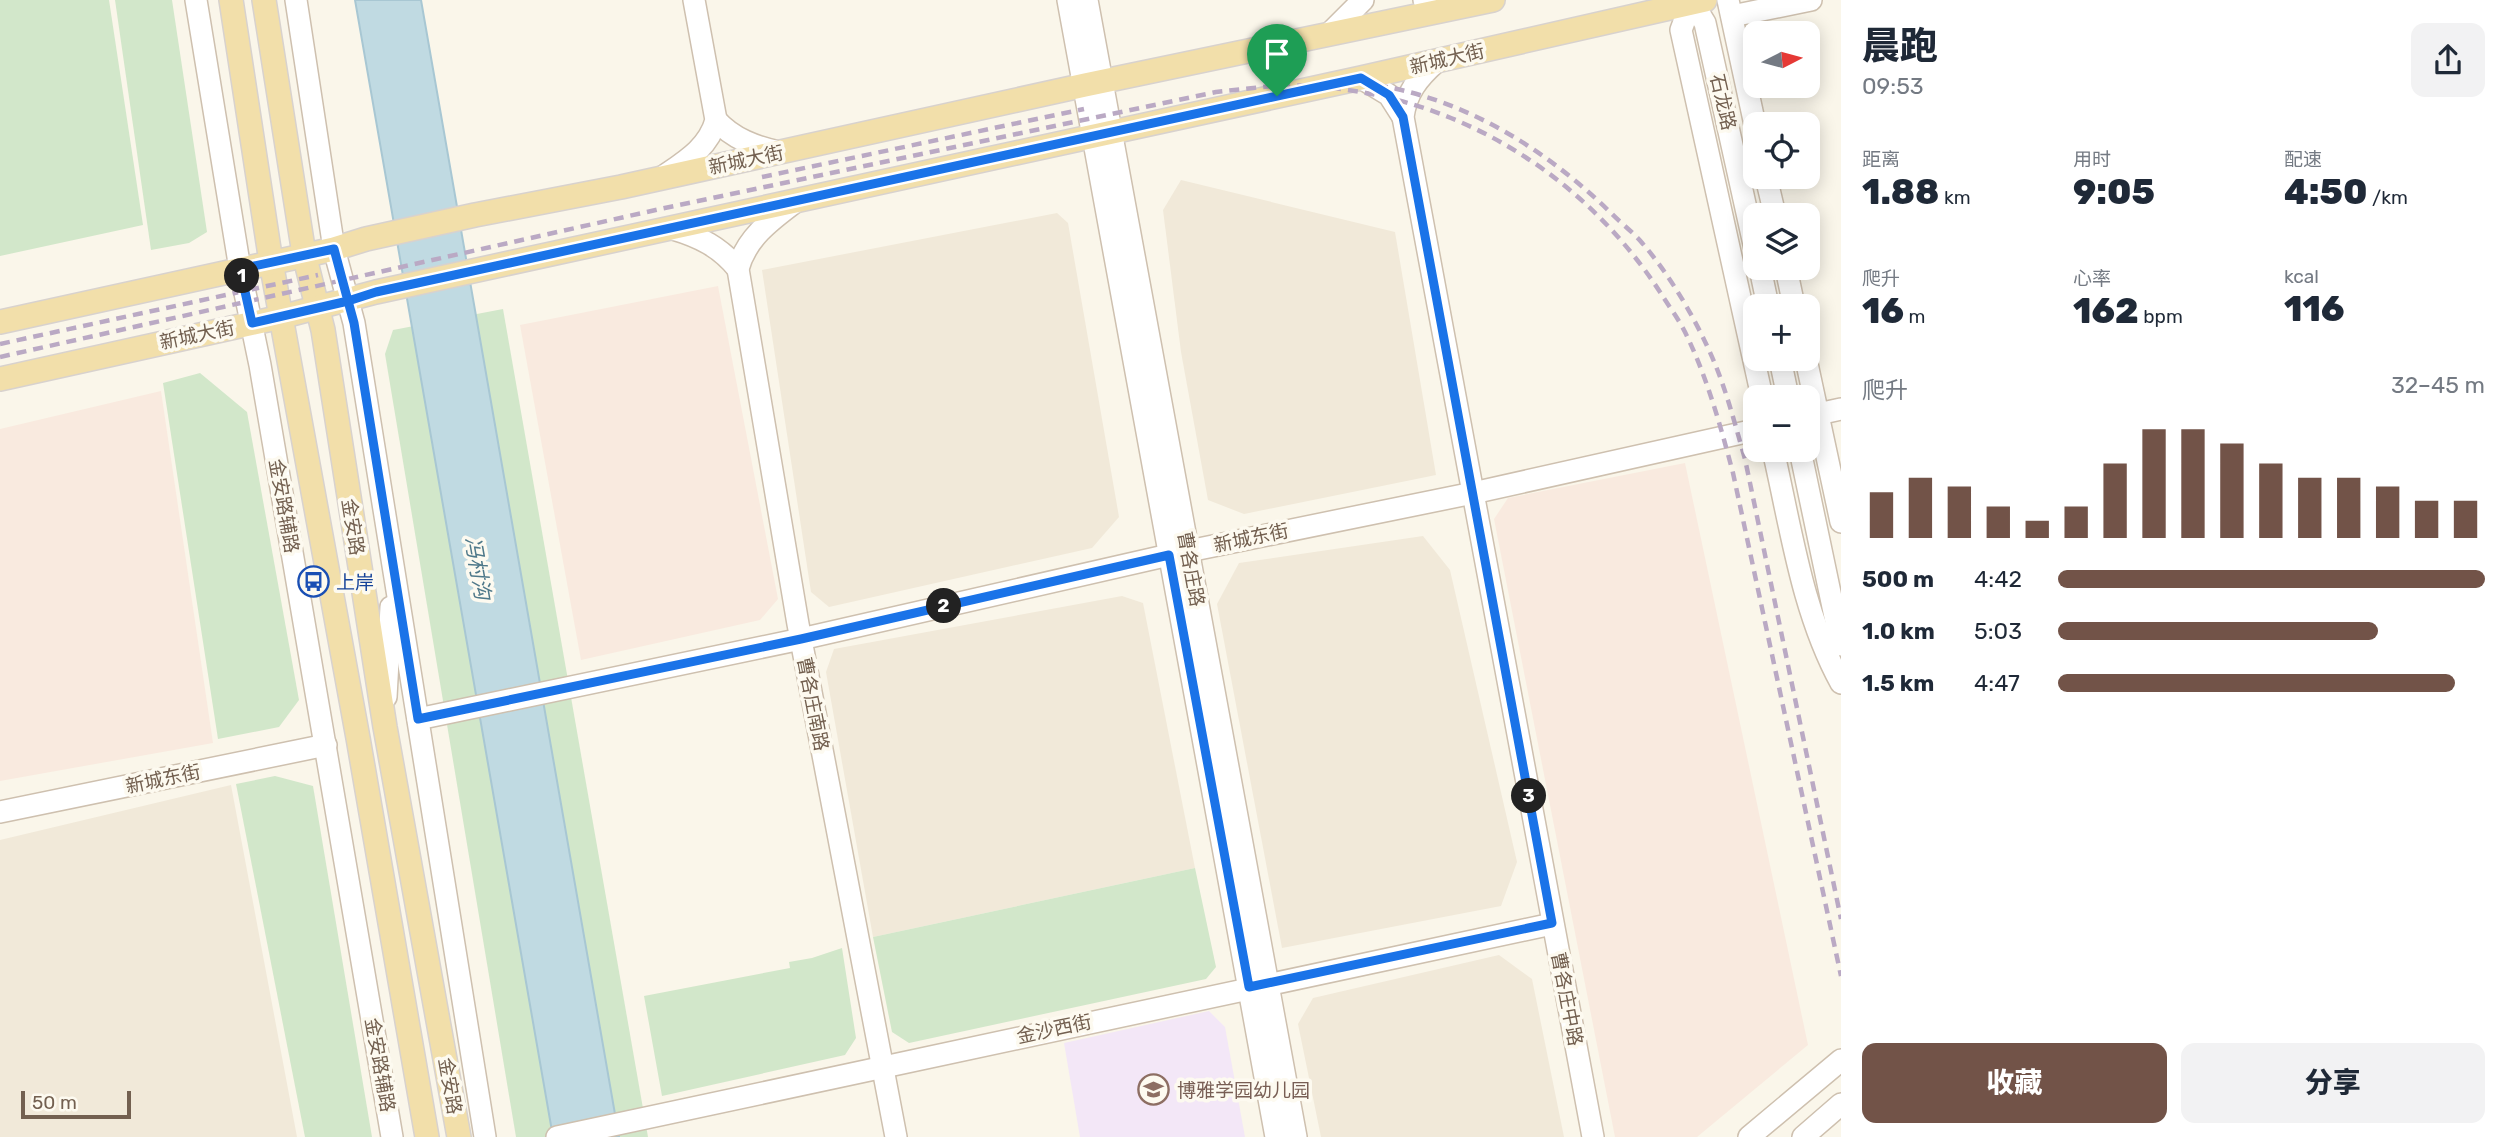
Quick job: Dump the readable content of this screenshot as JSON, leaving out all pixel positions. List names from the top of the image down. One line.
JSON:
{"streets":{"main road":["新城大街","金安路"],"street":["石龙路","金安路辅路","新城东街","曹各庄路","曹各庄南路","曹各庄中路","金沙西街"]},"crossings":[["新城大街","石龙路"],["新城大街","金安路辅路"],["新城大街","金安路"],["新城大街","曹各庄路"],["新城大街","曹各庄中路"],["金安路辅路","新城东街"],["新城东街","曹各庄路"],["新城东街","曹各庄南路"],["新城东街","曹各庄中路"],["曹各庄路","金沙西街"],["曹各庄南路","金沙西街"],["曹各庄中路","金沙西街"]],"water":["冯村沟"],"places":{"bus stop":["上岸"],"school or university":["博雅学园幼儿园"]},"scale_bar":"50 m","north":"right","page":{"heading":["晨跑","09:53"],"map_buttons":["+","−"],"stats":[["距离","1.88 km"],["用时","9:05"],["配速","4:50 /km"],["爬升","16 m"],["心率","162 bpm"],["kcal","116"]],"pins":["1","2","3"],"chart":["爬升","32–45 m"],"list":[{"name":"500 m","note":"4:42"},{"name":"1.0 km","note":"5:03"},{"name":"1.5 km","note":"4:47"}],"buttons":["收藏","分享"],"scale":"50 m"}}
